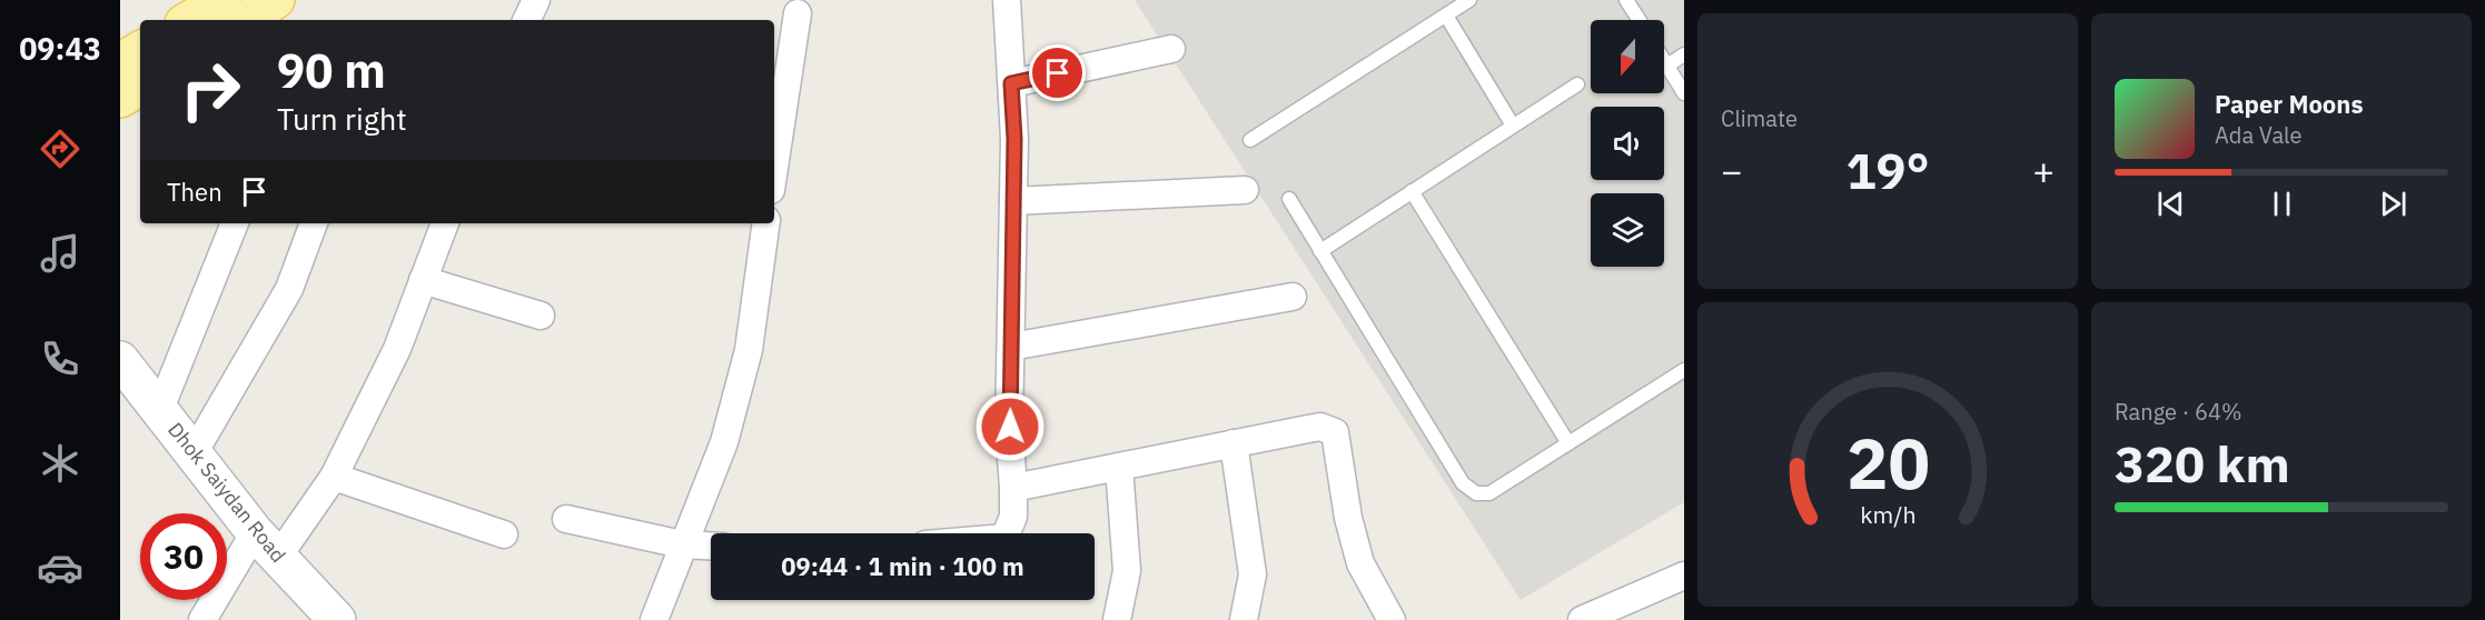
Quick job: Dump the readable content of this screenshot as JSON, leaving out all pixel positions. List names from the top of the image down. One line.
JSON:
{"streets":{"main road":["Dhok Saiydan Road"]},"north":"bottom","page":{"tabs":"09:43","tile":["Climate",["Range · 64%","320 km"]],"turn":["90 m","Turn right"],"song":["Paper Moons","Ada Vale"],"heat":["−","19°","+"],"then":"Then","limit":"30","trip":"09:44 · 1 min · 100 m","gauge":["20","km/h"]}}
